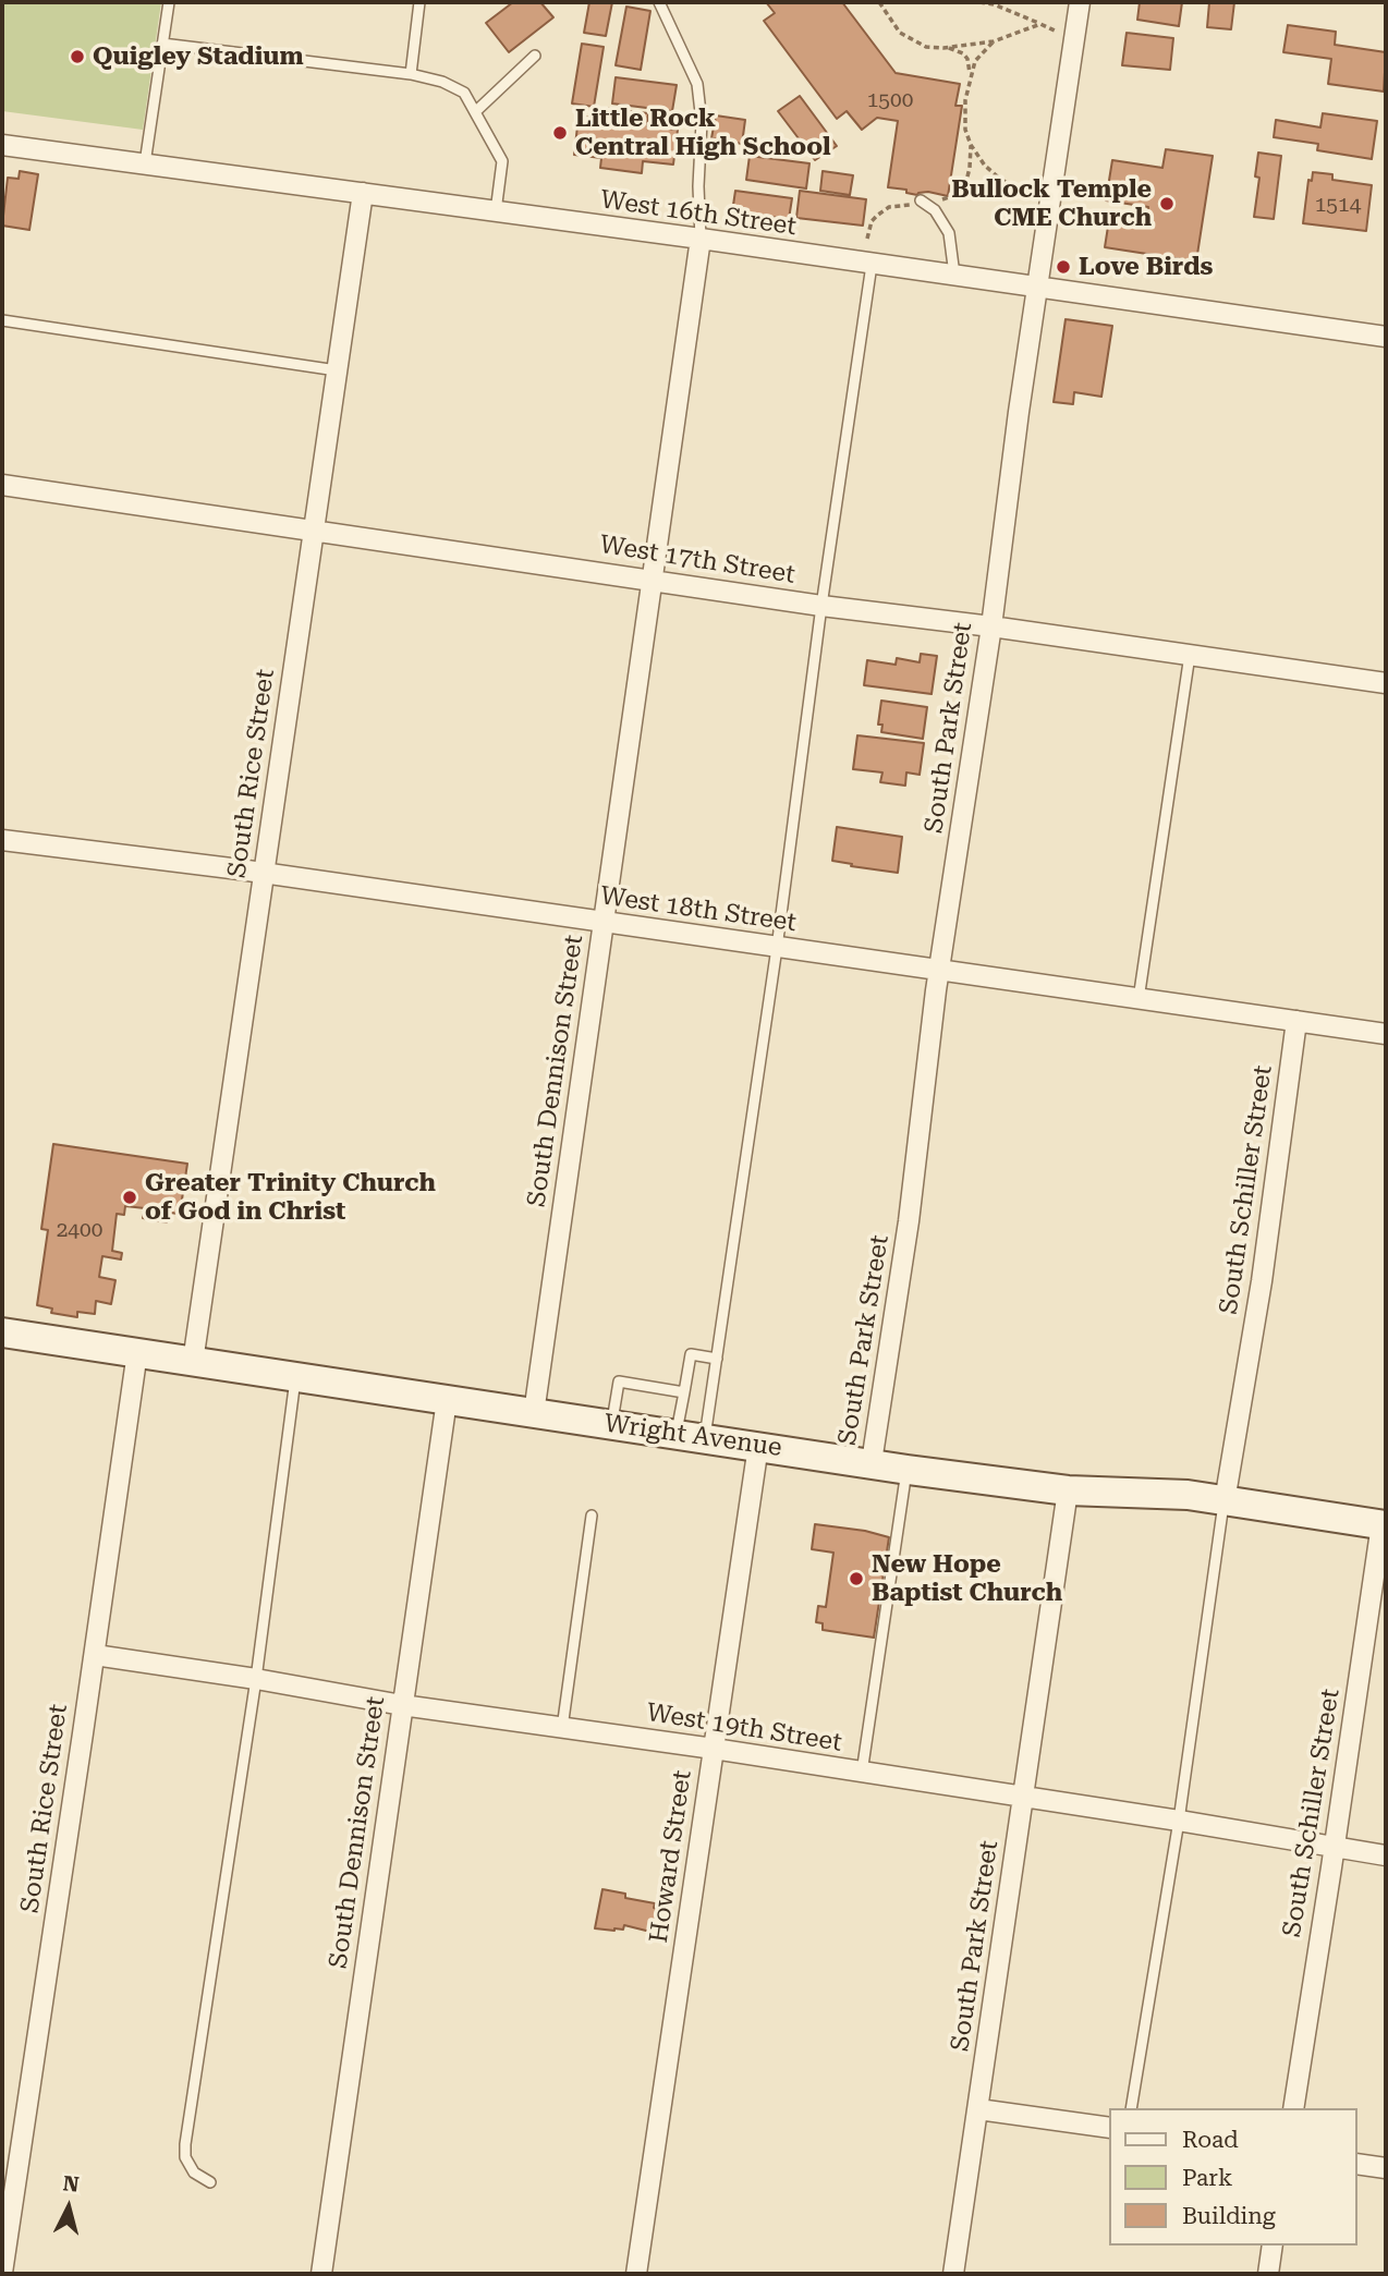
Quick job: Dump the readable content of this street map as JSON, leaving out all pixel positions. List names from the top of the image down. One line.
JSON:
{"streets":{"main road":["Wright Avenue"],"street":["West 16th Street","West 17th Street","South Park Street","South Rice Street","West 18th Street","South Dennison Street","South Schiller Street","West 19th Street","Howard Street"]},"crossings":[["West 16th Street","South Park Street"],["West 16th Street","South Rice Street"],["West 16th Street","South Dennison Street"],["West 17th Street","South Park Street"],["West 17th Street","South Rice Street"],["West 17th Street","South Dennison Street"],["South Park Street","West 18th Street"],["South Park Street","Wright Avenue"],["South Park Street","West 19th Street"],["South Rice Street","West 18th Street"],["South Rice Street","Wright Avenue"],["South Rice Street","West 19th Street"],["West 18th Street","South Dennison Street"],["West 18th Street","South Schiller Street"],["South Dennison Street","Wright Avenue"],["South Dennison Street","West 19th Street"],["South Schiller Street","Wright Avenue"],["South Schiller Street","West 19th Street"],["Wright Avenue","Howard Street"],["West 19th Street","Howard Street"]],"places":["Quigley Stadium","Little Rock Central High School","Bullock Temple CME Church","Love Birds","Greater Trinity Church of God in Christ","New Hope Baptist Church"],"house_numbers":["1500","1514","2400"],"legend":["Road","Park","Building"],"north":"top"}
